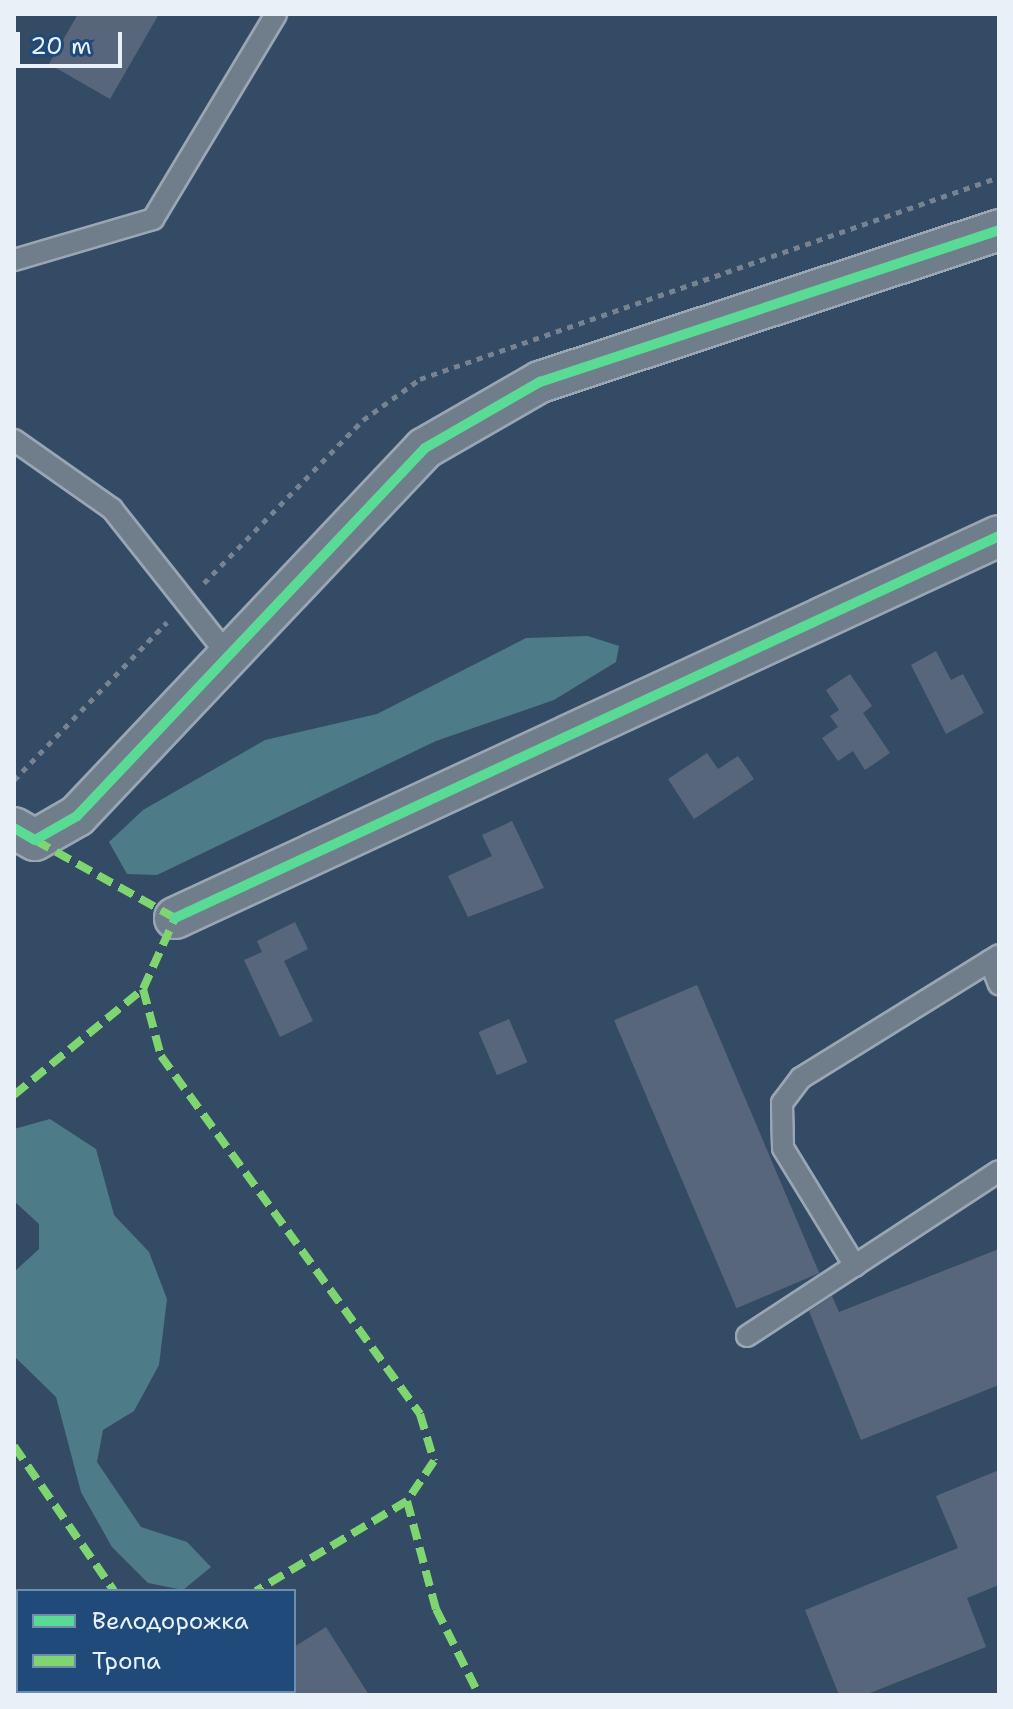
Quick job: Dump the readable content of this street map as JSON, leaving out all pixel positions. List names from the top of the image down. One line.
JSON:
{"legend":["Велодорожка","Тропа"],"scale_bar":"20 m"}
